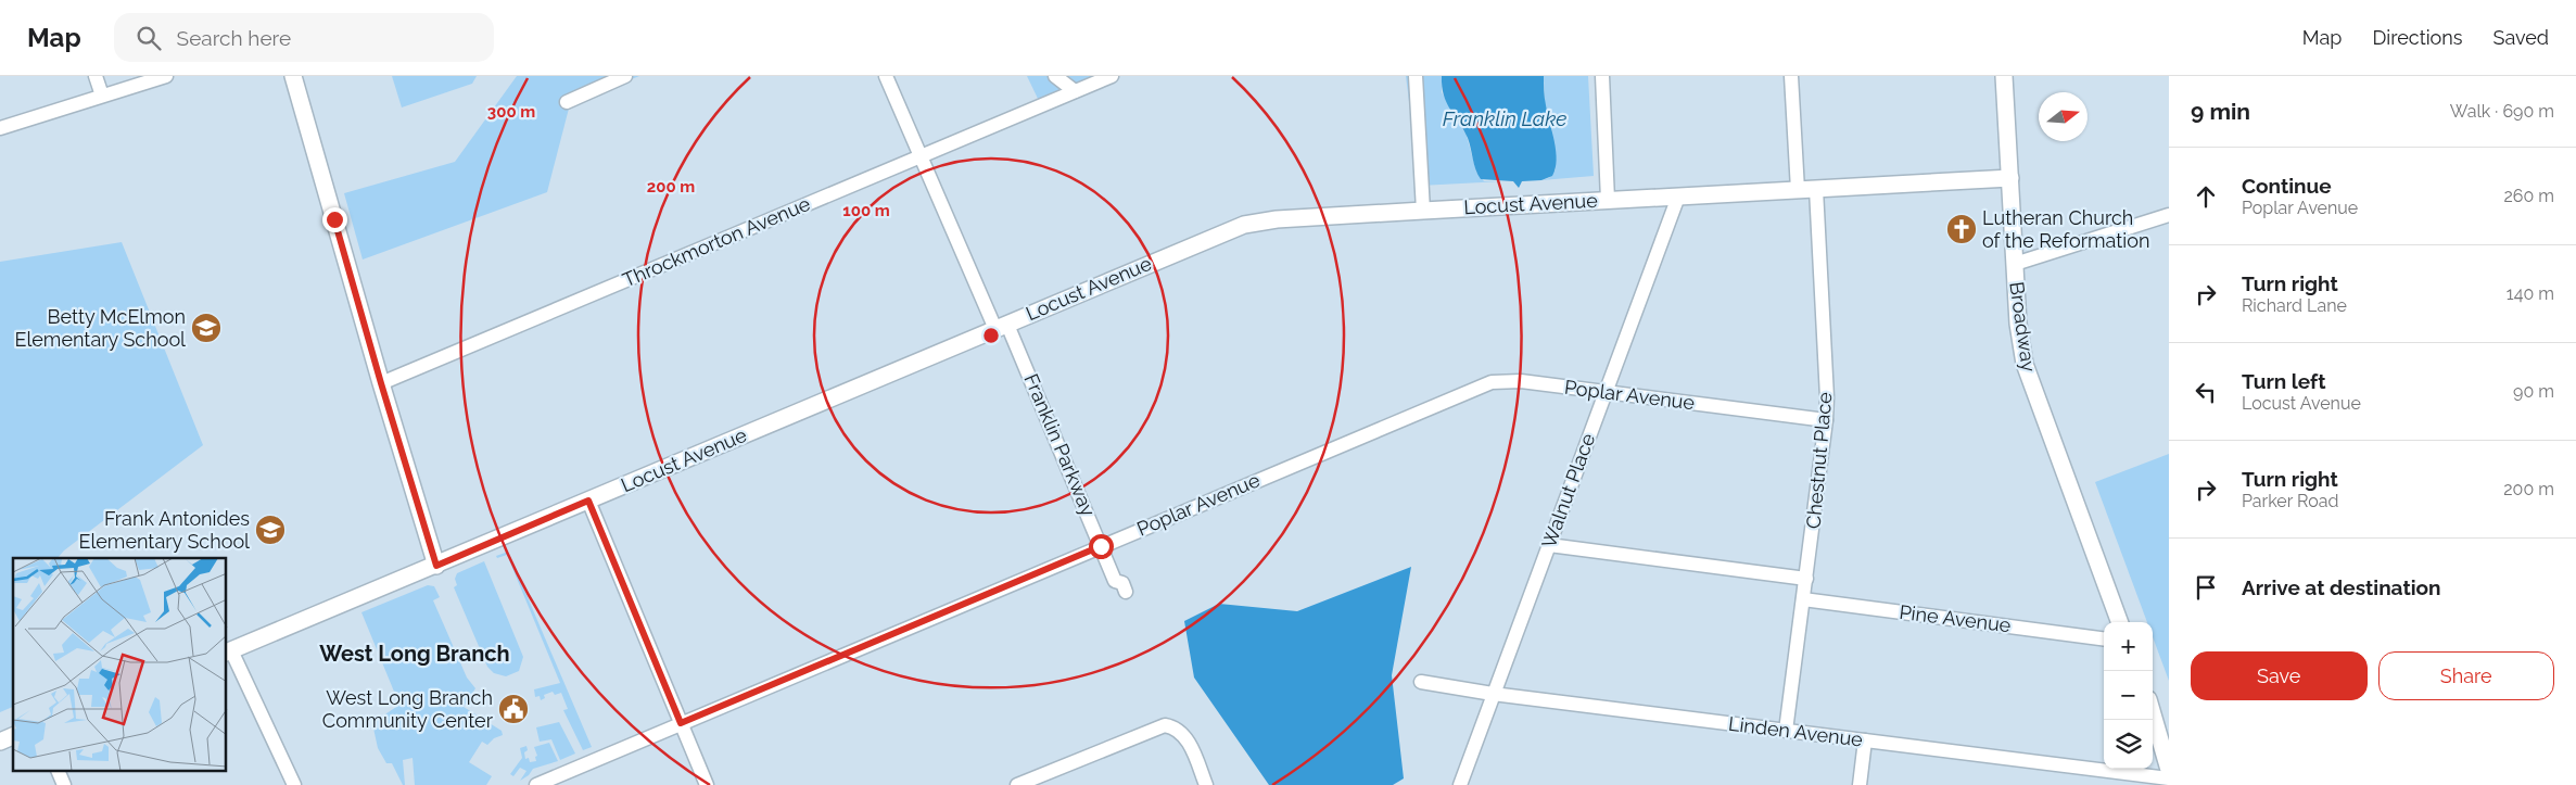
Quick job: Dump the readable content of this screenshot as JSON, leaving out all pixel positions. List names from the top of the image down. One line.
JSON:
{"streets":{"street":["Locust Avenue","Throckmorton Avenue","Broadway","Poplar Avenue","Franklin Parkway","Chestnut Place","Walnut Place","Pine Avenue","Linden Avenue"]},"crossings":[["Locust Avenue","Broadway"],["Locust Avenue","Franklin Parkway"],["Locust Avenue","Chestnut Place"],["Locust Avenue","Walnut Place"],["Throckmorton Avenue","Franklin Parkway"],["Poplar Avenue","Franklin Parkway"],["Poplar Avenue","Chestnut Place"],["Poplar Avenue","Walnut Place"],["Chestnut Place","Pine Avenue"],["Chestnut Place","Linden Avenue"],["Walnut Place","Linden Avenue"]],"districts":["West Long Branch"],"water":["Franklin Lake"],"places":{"church":["Lutheran Church of the Reformation"],"school or university":["Betty McElmon Elementary School","Frank Antonides Elementary School"],"public building":["West Long Branch Community Center"]},"north":"right","page":{"header":"Map","search":"Search here","nav":["Map","Directions","Saved"],"heading":["9 min","Walk · 690 m"],"list":[["Continue","Poplar Avenue","260 m"],["Turn right","Richard Lane","140 m"],["Turn left","Locust Avenue","90 m"],["Turn right","Parker Road","200 m"],"Arrive at destination"],"map_buttons":["+","−"],"buttons":["Save","Share"]},"rings":["300 m","200 m","100 m"]}
